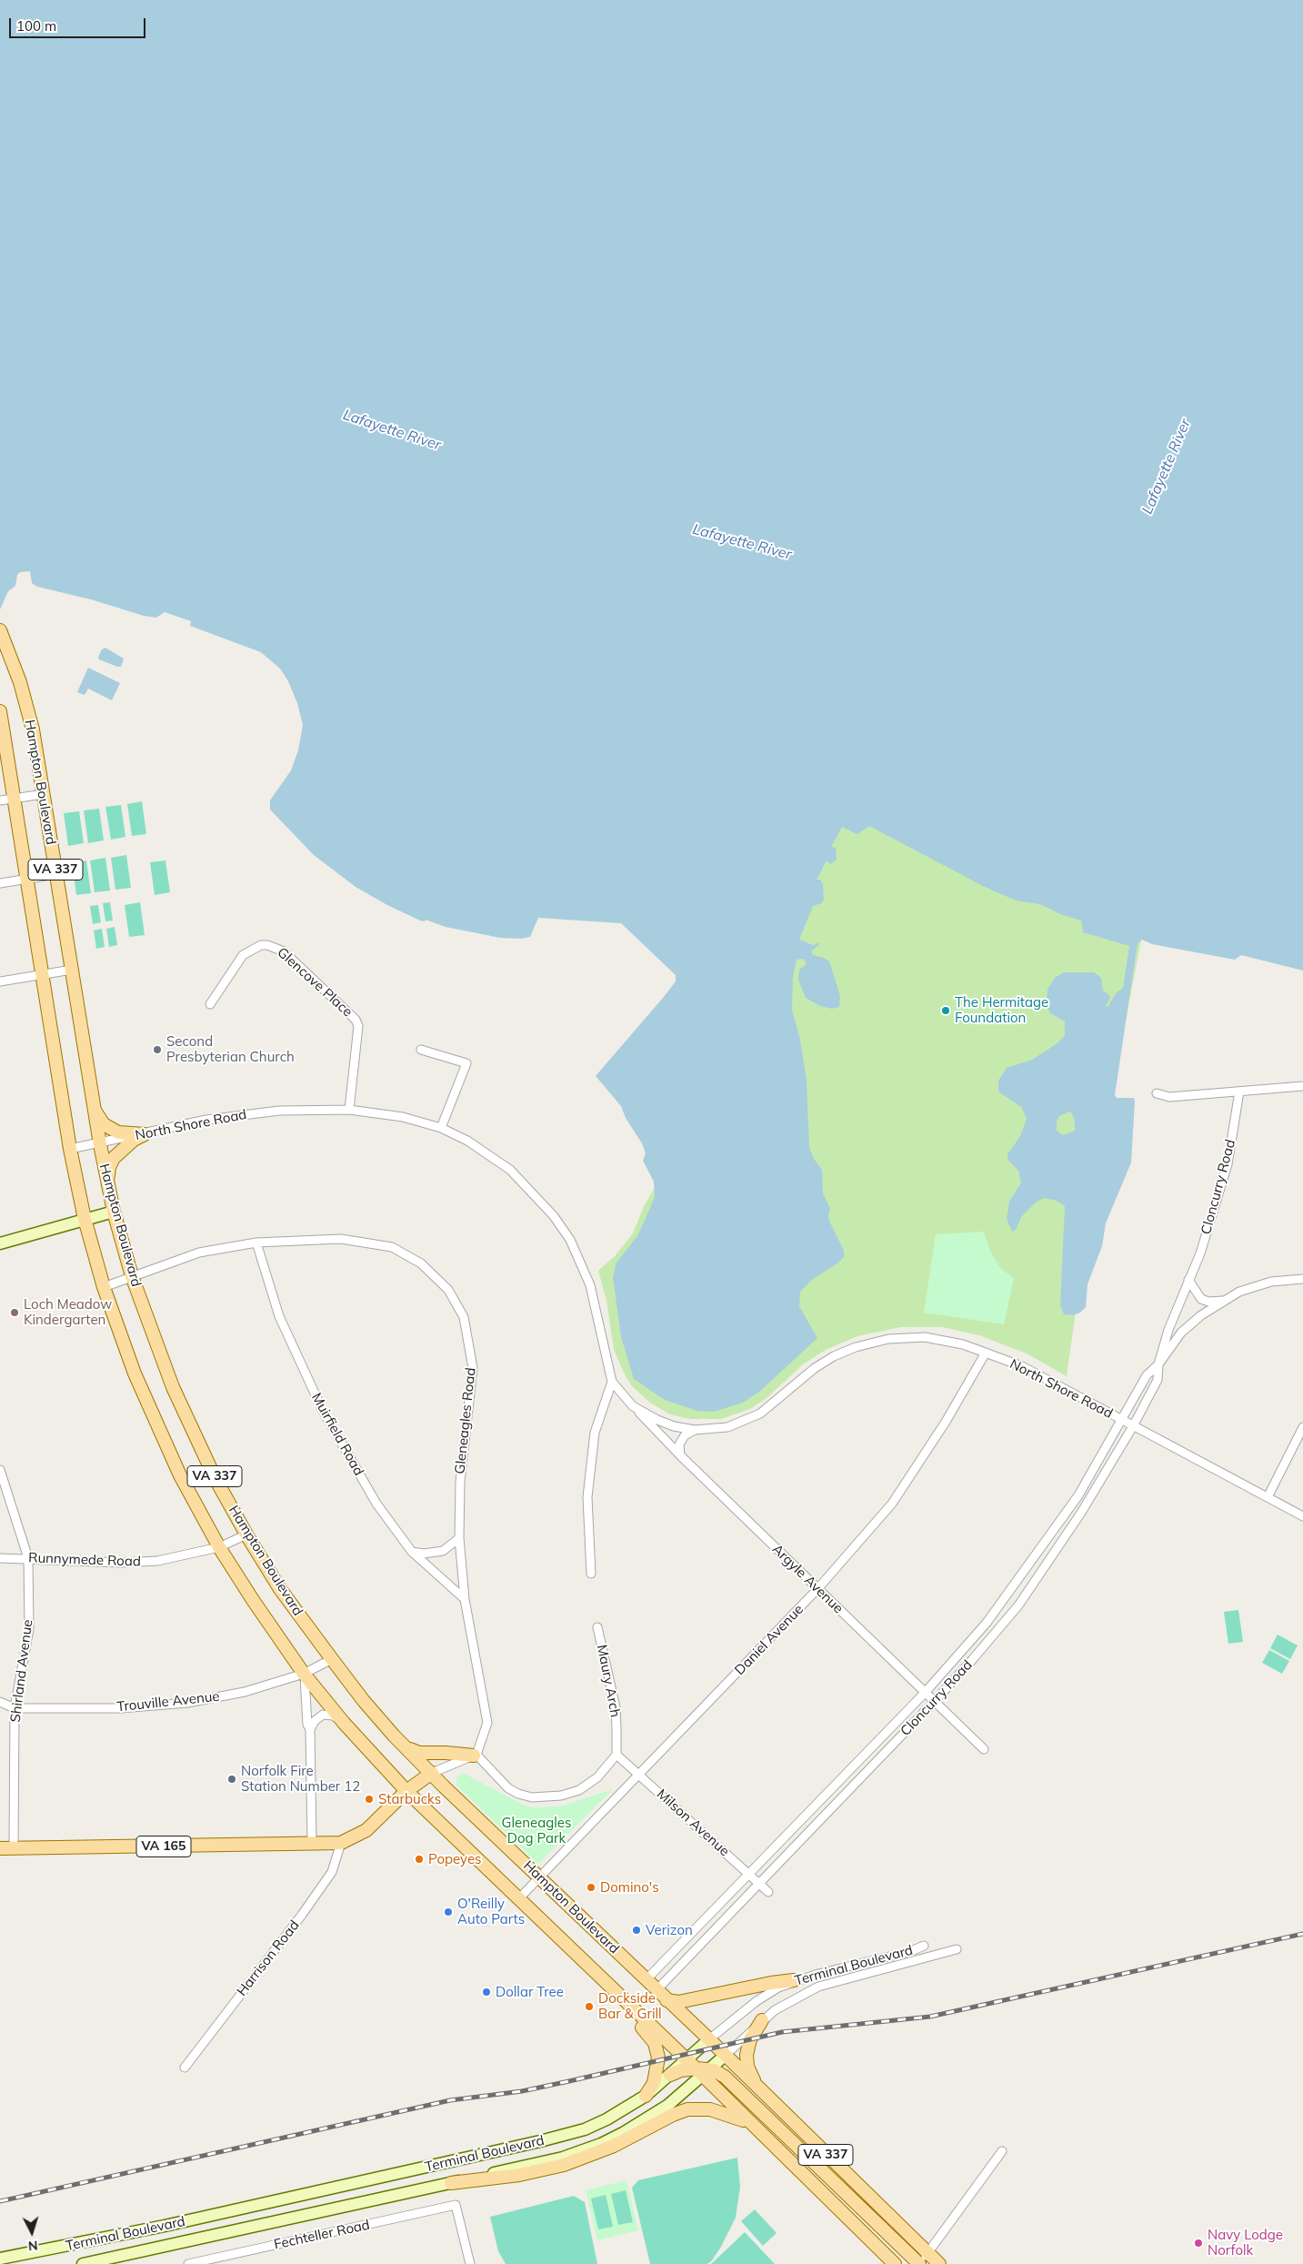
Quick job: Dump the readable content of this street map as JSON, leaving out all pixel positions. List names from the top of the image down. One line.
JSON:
{"streets":{"main road":["Hampton Boulevard","VA 337","VA 165","Terminal Boulevard"],"street":["Glencove Place","North Shore Road","Cloncurry Road","Gleneagles Road","Muirfield Road","Runnymede Road","Argyle Avenue","Daniel Avenue","Shirland Avenue","Maury Arch","Trouville Avenue","Milson Avenue","Harrison Road","Fechteller Road"]},"crossings":[["Hampton Boulevard","North Shore Road"],["Hampton Boulevard","Cloncurry Road"],["Hampton Boulevard","Gleneagles Road"],["Hampton Boulevard","Runnymede Road"],["Hampton Boulevard","Daniel Avenue"],["Hampton Boulevard","Trouville Avenue"],["Hampton Boulevard","VA 165"],["Hampton Boulevard","Terminal Boulevard"],["Glencove Place","North Shore Road"],["North Shore Road","Cloncurry Road"],["North Shore Road","Argyle Avenue"],["North Shore Road","Daniel Avenue"],["Cloncurry Road","Argyle Avenue"],["Cloncurry Road","Milson Avenue"],["Gleneagles Road","Muirfield Road"],["Runnymede Road","Shirland Avenue"],["Argyle Avenue","Daniel Avenue"],["Daniel Avenue","Milson Avenue"],["Shirland Avenue","Trouville Avenue"],["Shirland Avenue","VA 165"],["Maury Arch","Milson Avenue"],["VA 165","Harrison Road"]],"water":["Lafayette River"],"parks":["Gleneagles Dog Park"],"places":["The Hermitage Foundation","Second Presbyterian Church","Loch Meadow Kindergarten","Norfolk Fire Station Number 12","Starbucks","Popeyes","Domino's","O'Reilly Auto Parts","Verizon","Dollar Tree","Dockside Bar & Grill","Navy Lodge Norfolk"],"scale_bar":"100 m","north":"bottom"}
